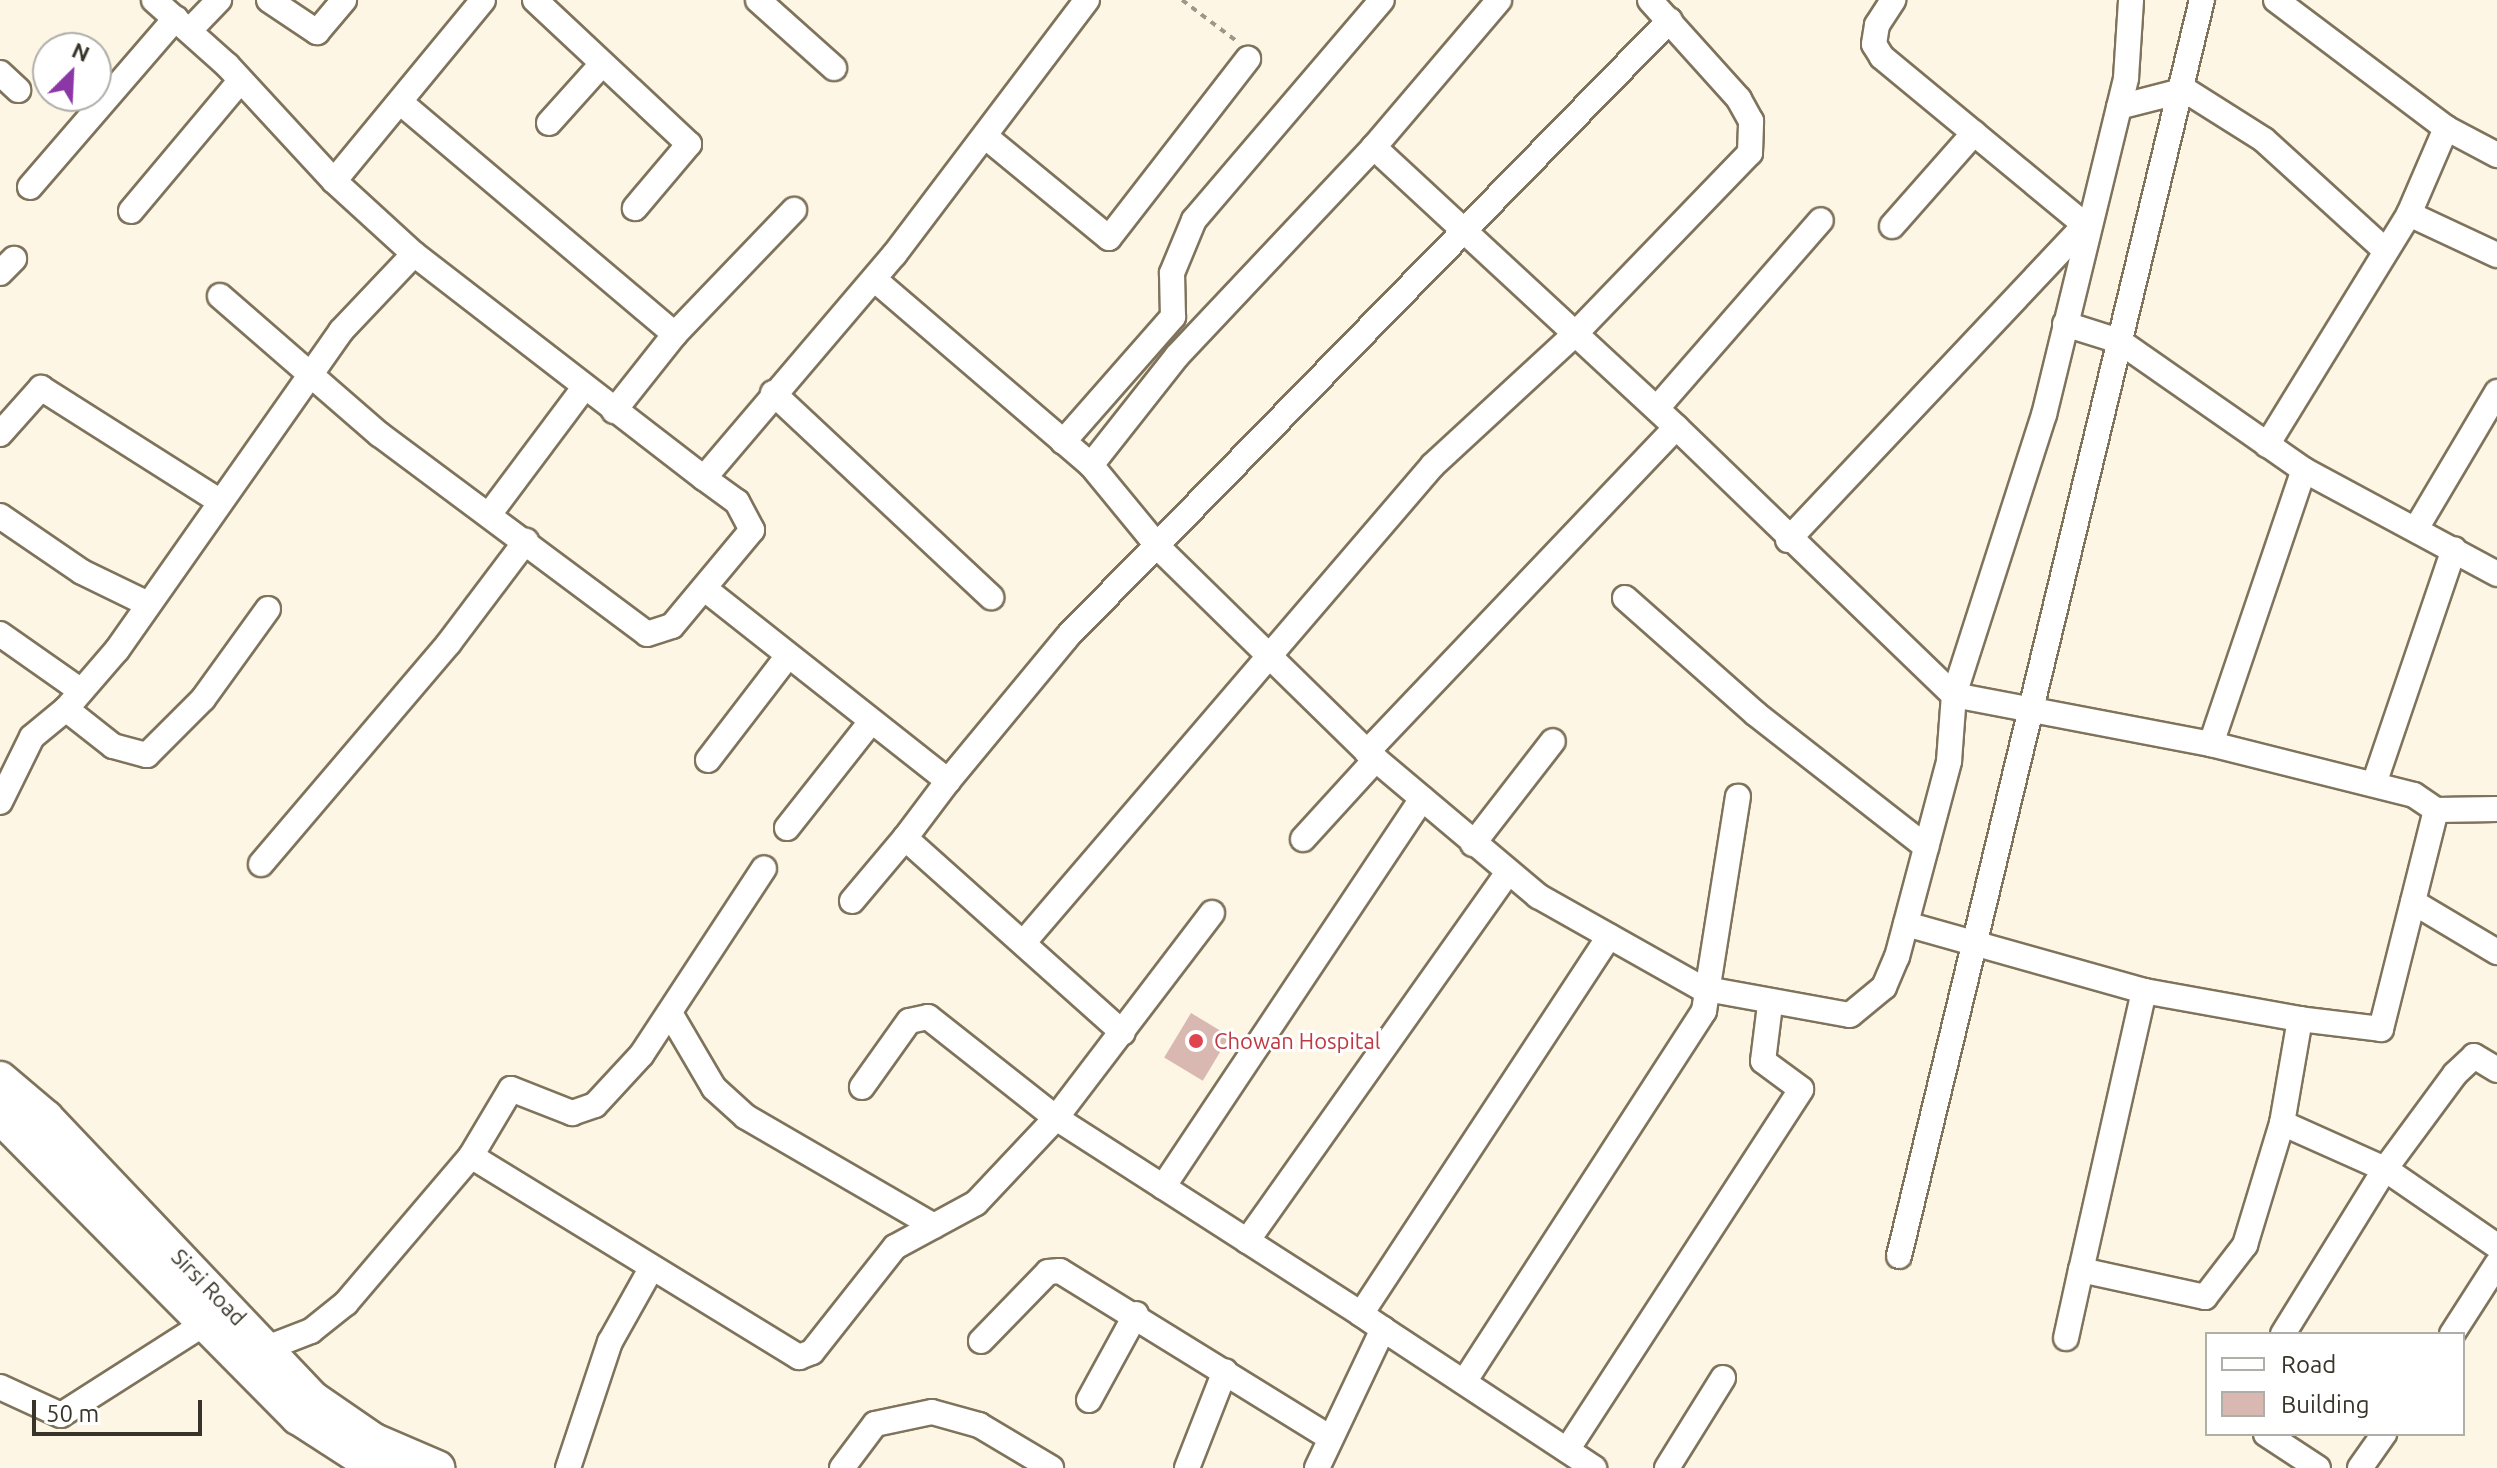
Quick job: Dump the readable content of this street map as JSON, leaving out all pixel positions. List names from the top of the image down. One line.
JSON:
{"streets":{"main road":["Sirsi Road"]},"places":["Chowan Hospital"],"legend":["Road","Building"],"scale_bar":"50 m","north":"top right"}
